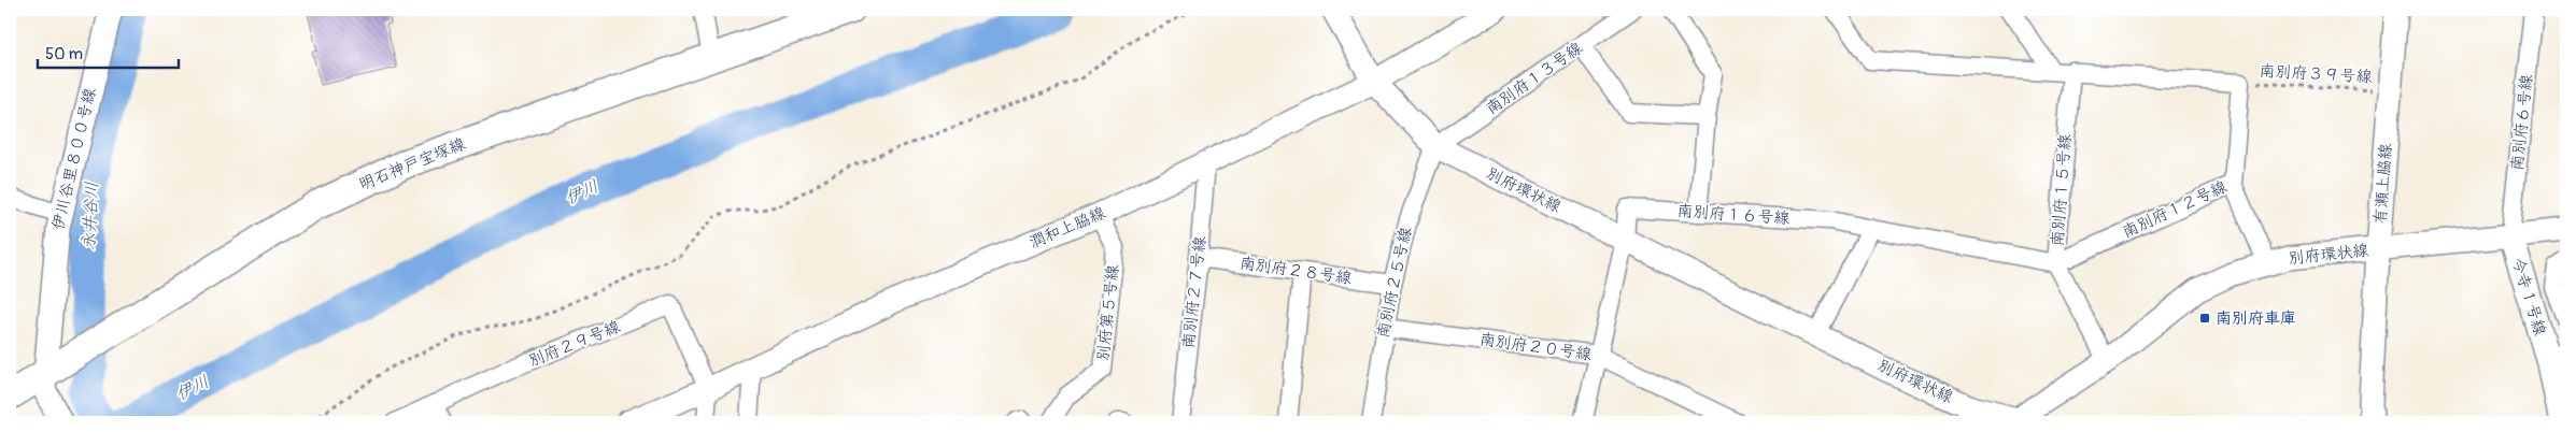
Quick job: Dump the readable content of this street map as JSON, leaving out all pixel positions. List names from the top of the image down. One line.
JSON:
{"streets":{"main road":["明石神戸宝塚線"],"street":["南別府１３号線","南別府６号線","伊川谷里８００号線","有瀬上脇線","別府環状線","南別府１５号線","南別府１２号線","南別府１６号線","潤和上脇線","南別府２８号線","南別府２５号線","南別府２７号線","今寺１号線","別府第５号線","別府２９号線","南別府２０号線"],"path":["南別府３９号線"]},"crossings":[["南別府３９号線","有瀬上脇線"],["南別府３９号線","南別府１２号線"],["南別府１３号線","別府環状線"],["南別府１３号線","南別府２５号線"],["南別府６号線","別府環状線"],["南別府６号線","今寺１号線"],["伊川谷里８００号線","明石神戸宝塚線"],["有瀬上脇線","別府環状線"],["別府環状線","南別府１５号線"],["別府環状線","南別府１６号線"],["別府環状線","潤和上脇線"],["別府環状線","南別府２５号線"],["別府環状線","今寺１号線"],["南別府１５号線","南別府１２号線"],["潤和上脇線","南別府２７号線"],["潤和上脇線","別府第５号線"],["潤和上脇線","別府２９号線"],["南別府２８号線","南別府２５号線"],["南別府２８号線","南別府２７号線"],["南別府２５号線","南別府２０号線"]],"water":["伊川","永井谷川"],"places":{"transit":["南別府車庫"]},"scale_bar":"50 m"}
